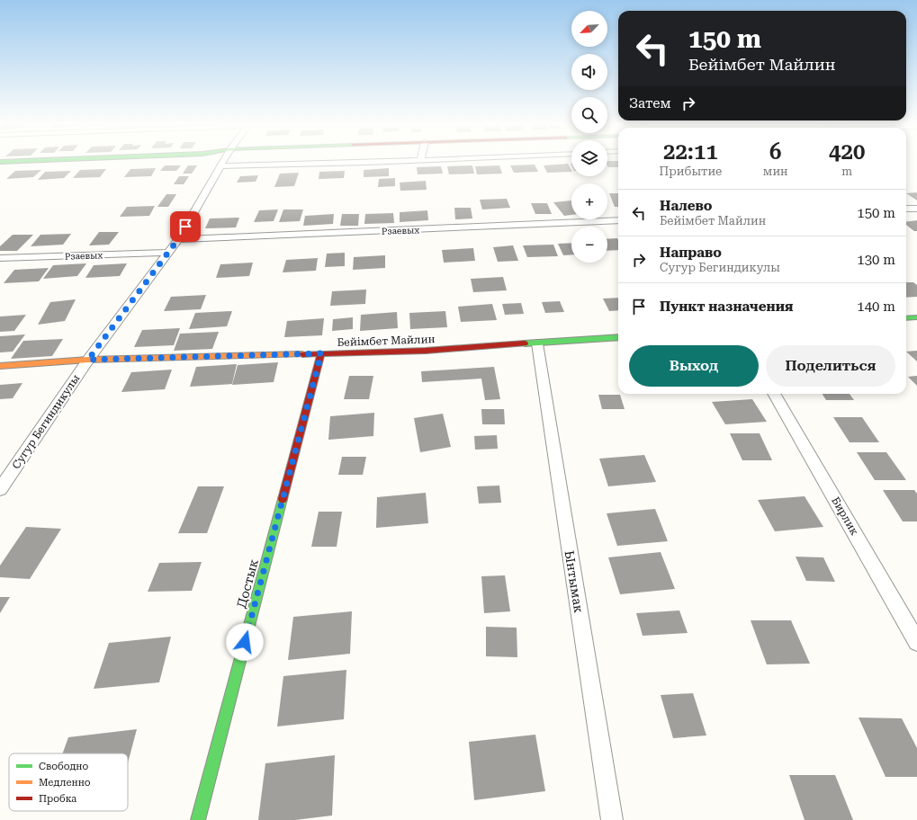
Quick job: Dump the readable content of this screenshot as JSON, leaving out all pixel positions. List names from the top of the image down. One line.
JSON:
{"streets":{"street":["Рзаевых","Бейімбет Майлин","Сугур Бегиндикулы","Бирлик","Ынтымак","Достык"]},"crossings":[["Рзаевых","Сугур Бегиндикулы"],["Бейімбет Майлин","Сугур Бегиндикулы"],["Бейімбет Майлин","Ынтымак"],["Бейімбет Майлин","Достык"]],"legend":["Свободно","Медленно","Пробка"],"north":"bottom left","page":{"map_buttons":["+","−"],"turn":["150 m","Бейімбет Майлин"],"then":"Затем","eta":["22:11","Прибытие","6","мин","420","m"],"list":[{"name":"Налево","note":"Бейімбет Майлин","value":"150 m"},{"name":"Направо","note":"Сугур Бегиндикулы","value":"130 m"},{"name":"Пункт назначения","value":"140 m"}],"buttons":["Выход","Поделиться"]}}
